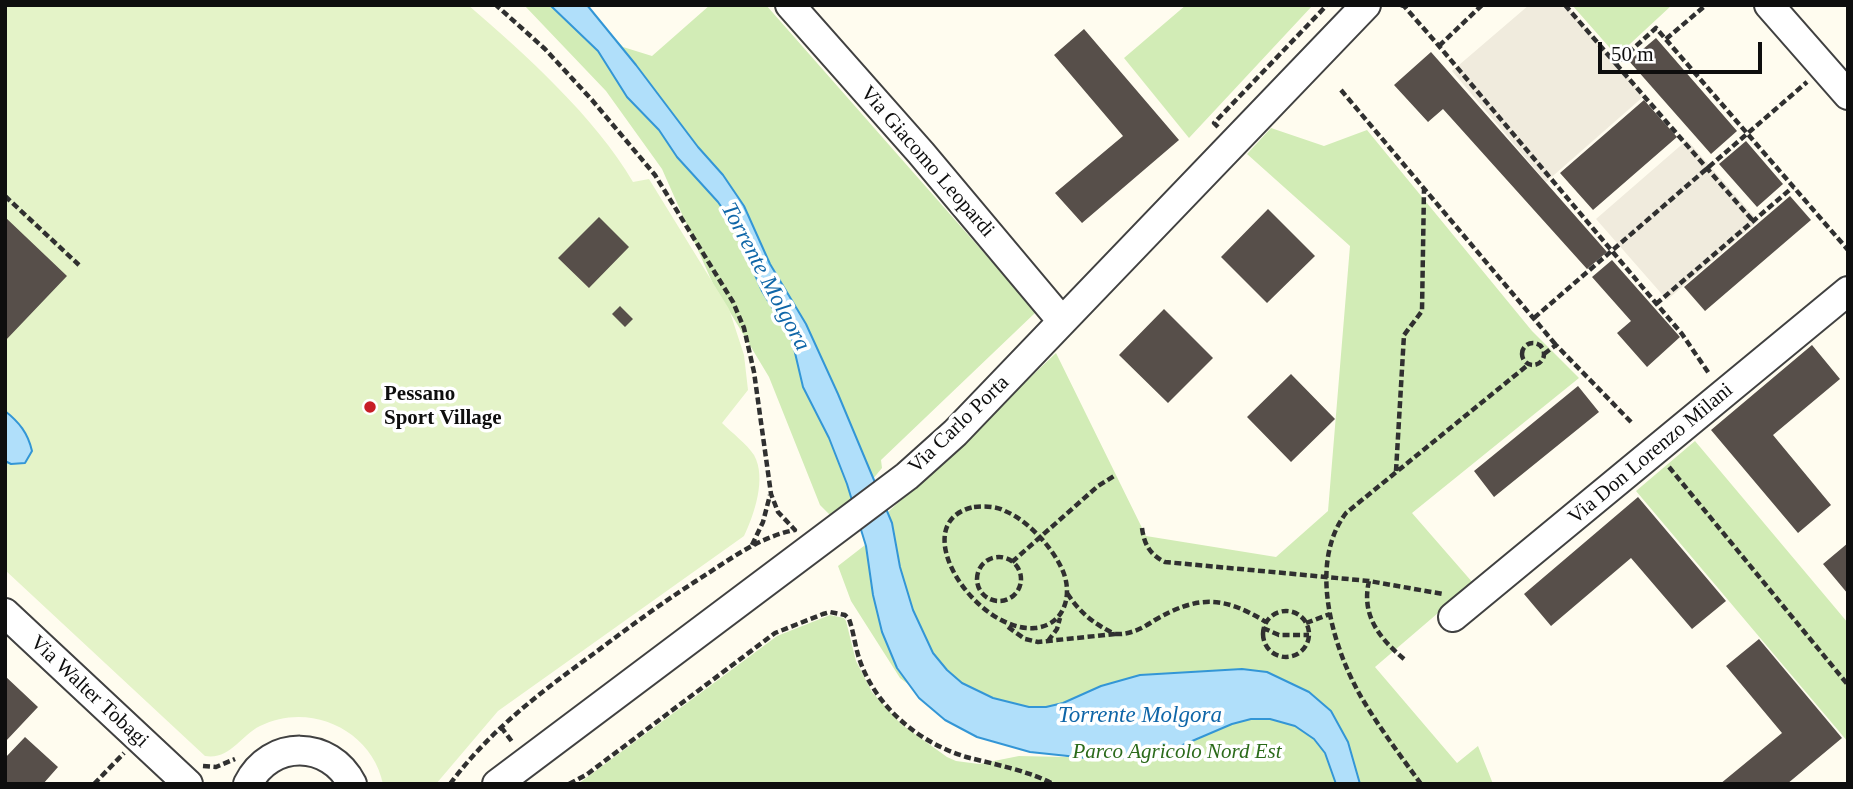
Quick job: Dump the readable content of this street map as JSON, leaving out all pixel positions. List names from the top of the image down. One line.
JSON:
{"streets":{"street":["Via Giacomo Leopardi","Via Carlo Porta","Via Don Lorenzo Milani","Via Walter Tobagi"]},"crossings":[["Via Giacomo Leopardi","Via Carlo Porta"]],"water":["Torrente Molgora"],"parks":["Parco Agricolo Nord Est"],"places":["Pessano Sport Village"],"scale_bar":"50 m"}
